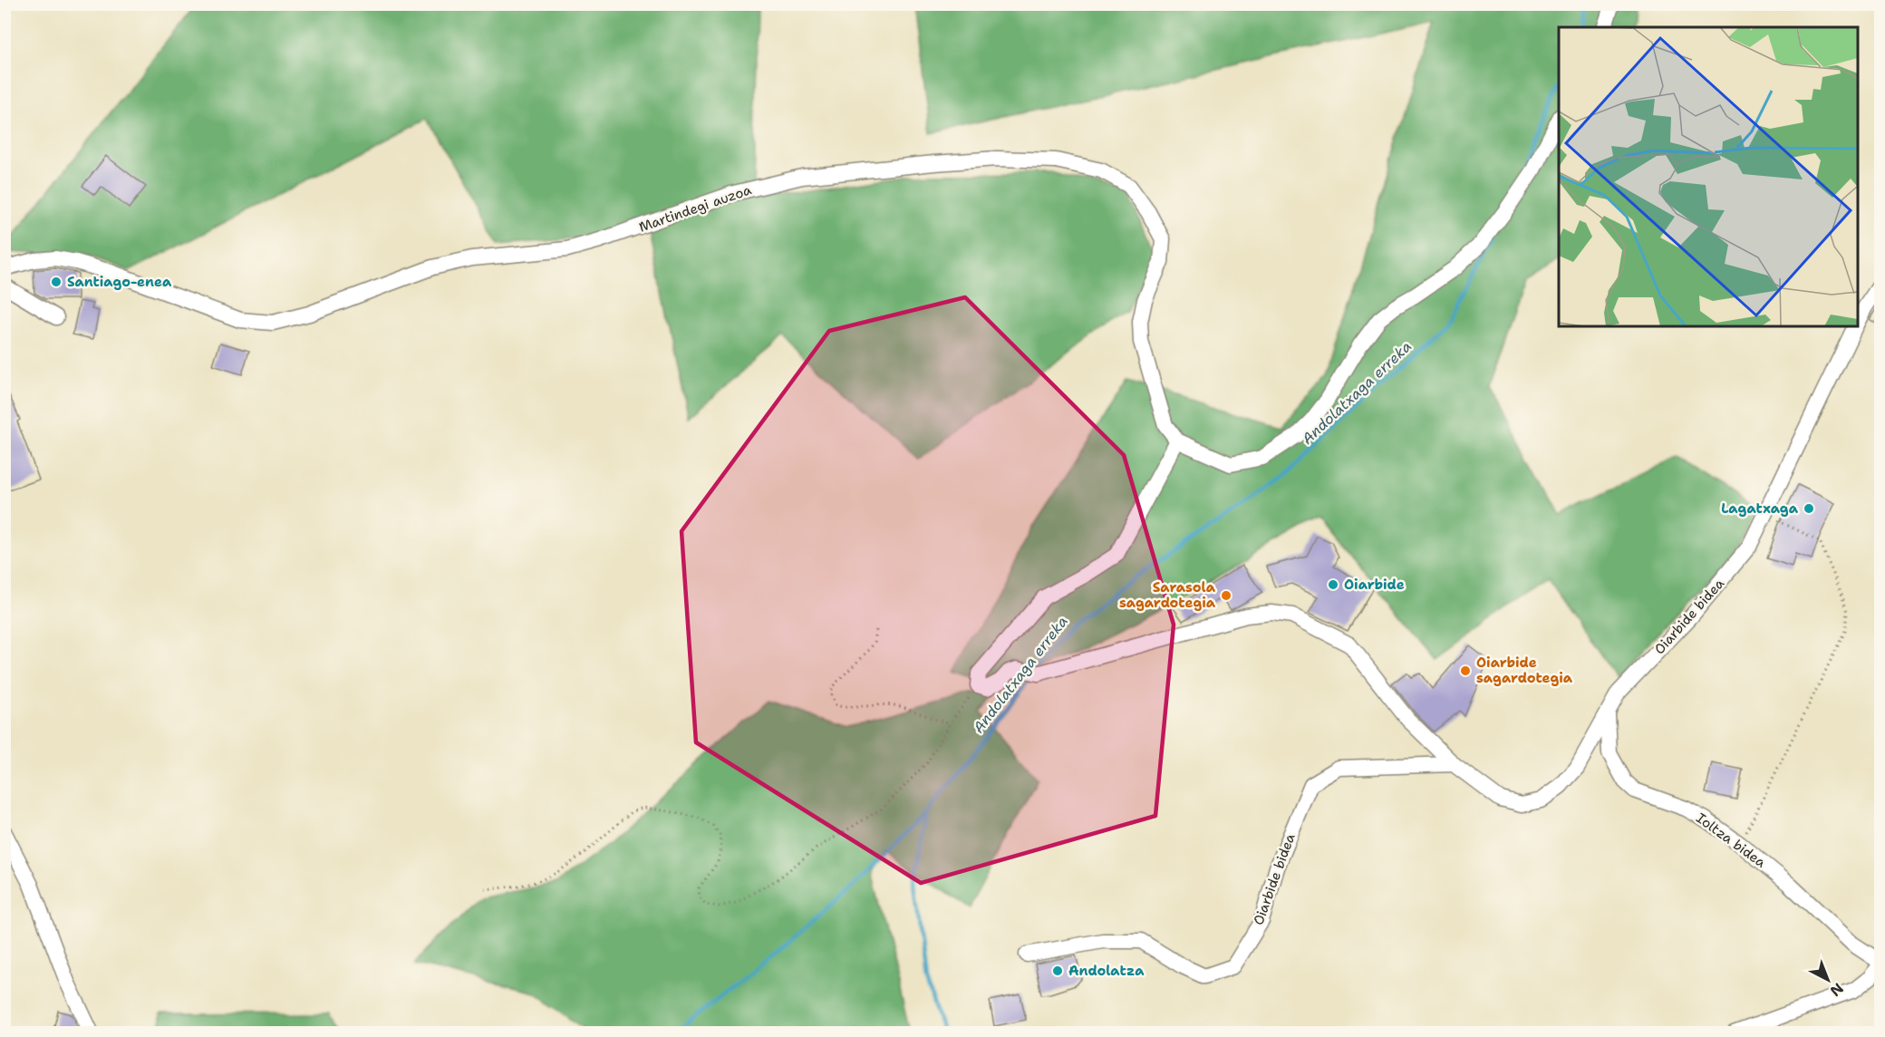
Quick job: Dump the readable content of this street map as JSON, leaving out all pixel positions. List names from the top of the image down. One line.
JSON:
{"streets":{"street":["Martindegi auzoa","Oiarbide bidea","Ioltza bidea"]},"crossings":[["Oiarbide bidea","Ioltza bidea"]],"water":["Andolatxaga erreka"],"places":["Santiago-enea","Lagatxaga","Oiarbide","Sarasola sagardotegia","Oiarbide sagardotegia","Andolatza"],"north":"bottom right"}
